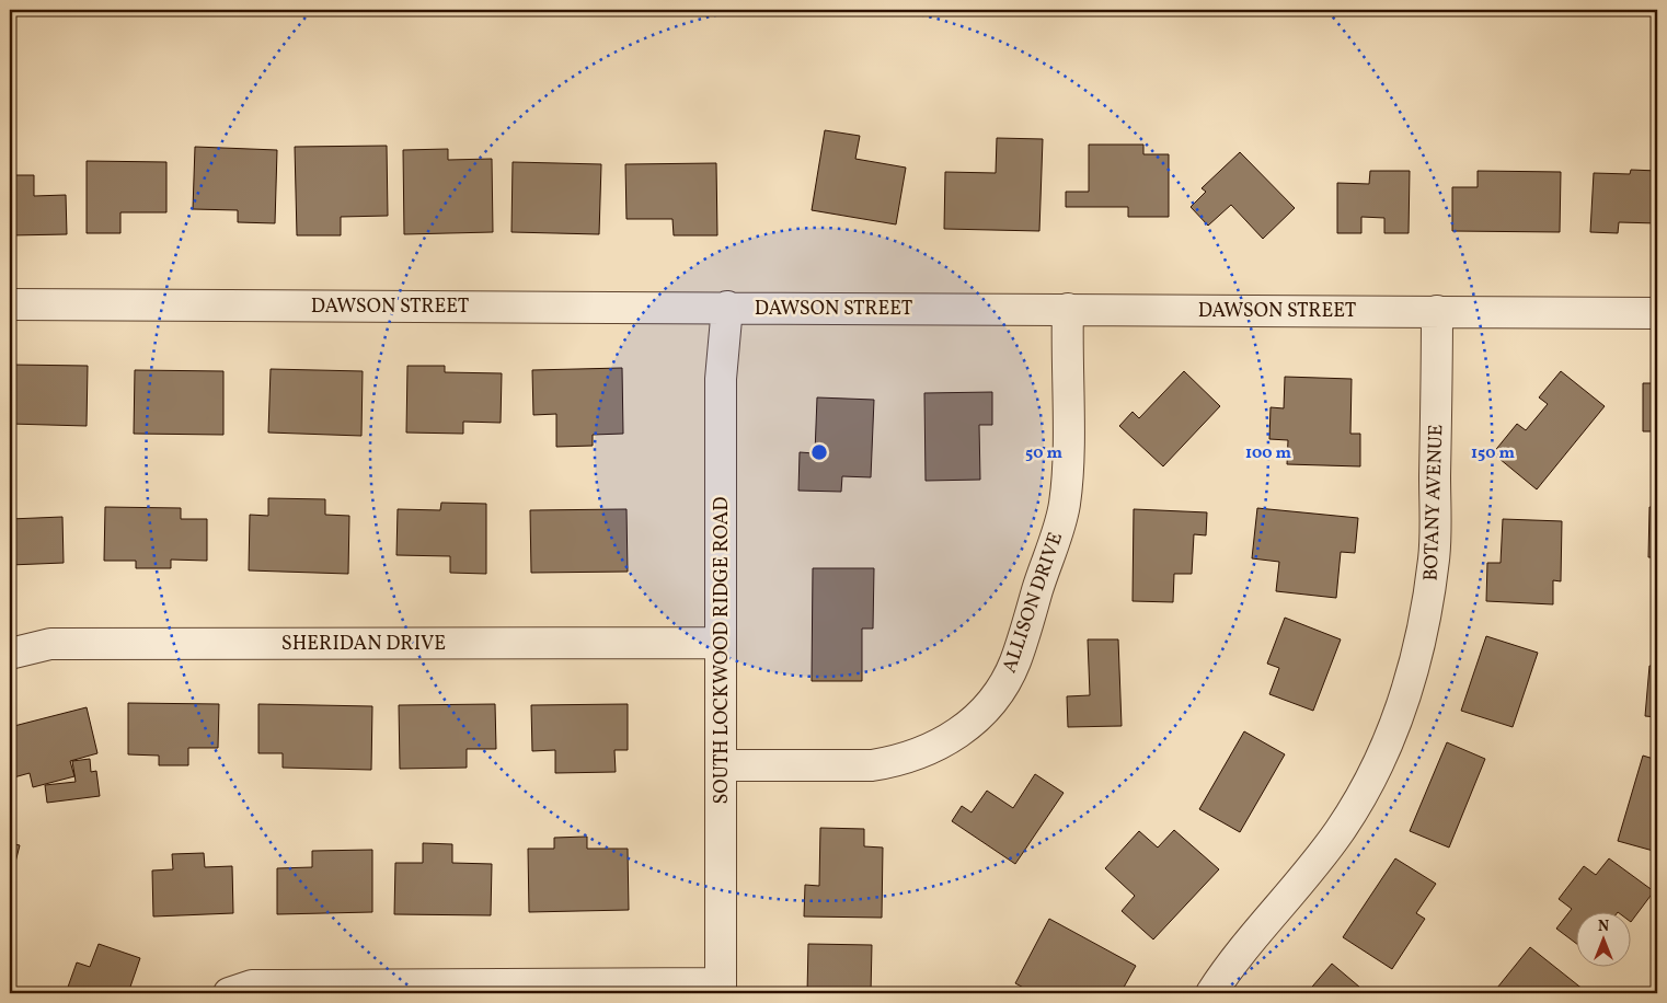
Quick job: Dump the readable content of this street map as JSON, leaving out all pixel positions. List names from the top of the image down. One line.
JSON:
{"streets":{"street":["DAWSON STREET","BOTANY AVENUE","ALLISON DRIVE","SHERIDAN DRIVE","SOUTH LOCKWOOD RIDGE ROAD"]},"crossings":[["DAWSON STREET","BOTANY AVENUE"],["DAWSON STREET","ALLISON DRIVE"],["DAWSON STREET","SOUTH LOCKWOOD RIDGE ROAD"],["ALLISON DRIVE","SOUTH LOCKWOOD RIDGE ROAD"],["SHERIDAN DRIVE","SOUTH LOCKWOOD RIDGE ROAD"]],"north":"top","rings":["50 m","100 m","150 m"]}
